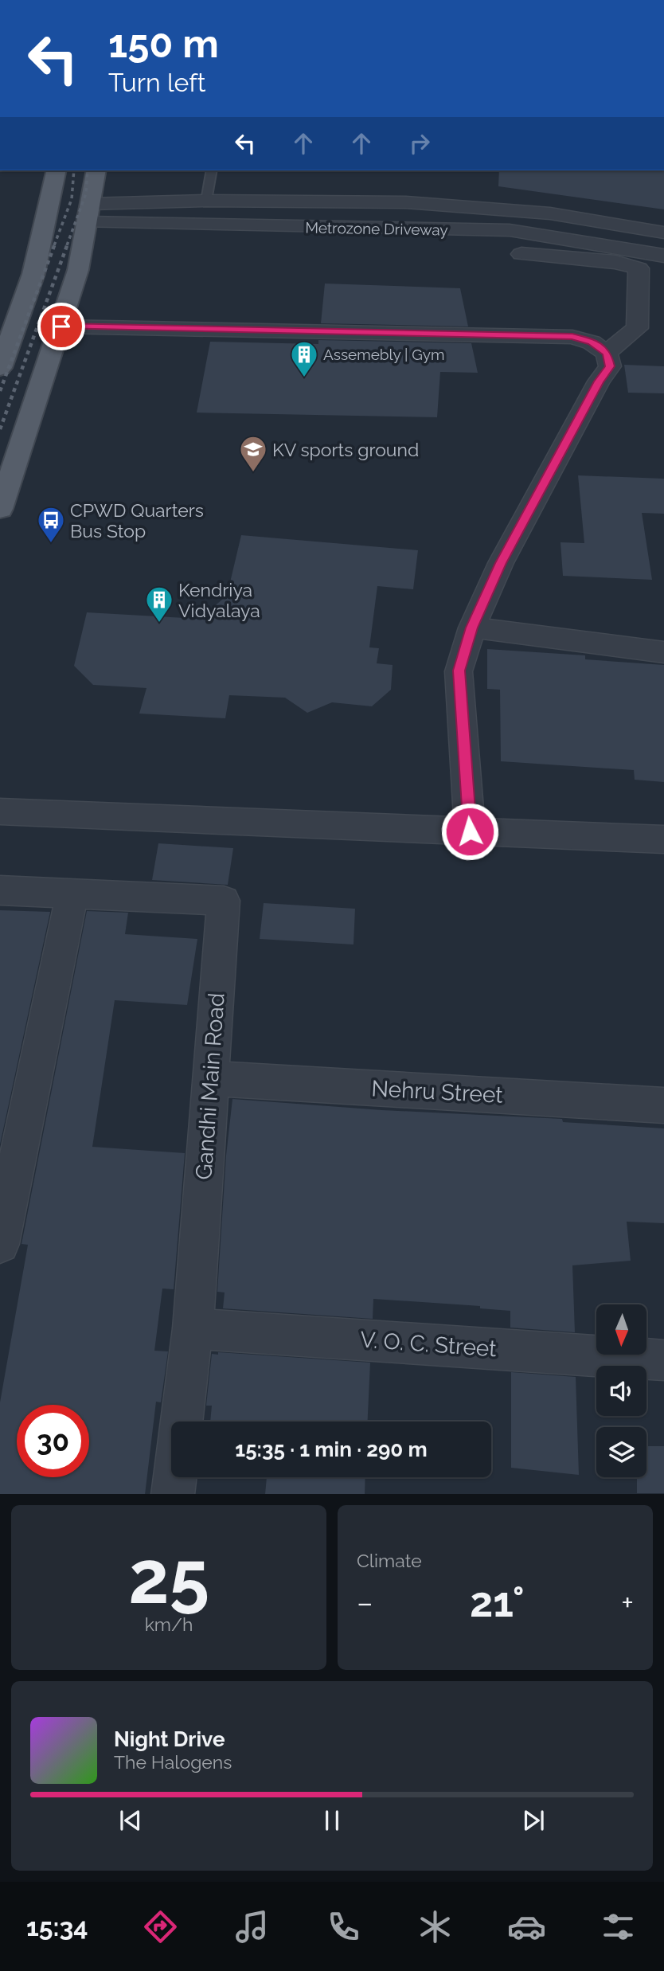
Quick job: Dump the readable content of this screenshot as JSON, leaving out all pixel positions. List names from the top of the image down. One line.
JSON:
{"streets":{"street":["Metrozone Driveway","Gandhi Main Road","Nehru Street","V. O. C. Street"]},"crossings":[["Gandhi Main Road","Nehru Street"],["Gandhi Main Road","V. O. C. Street"]],"places":{"building":["Assemebly | Gym","Kendriya Vidyalaya"],"school or university":["KV sports ground"],"bus stop":["CPWD Quarters Bus Stop"]},"north":"bottom","page":{"turn":["150 m","Turn left"],"limit":"30","trip":"15:35 · 1 min · 290 m","tile":[["25","km/h"],"Climate"],"heat":["−","21°","+"],"song":["Night Drive","The Halogens"],"tabs":"15:34"}}
